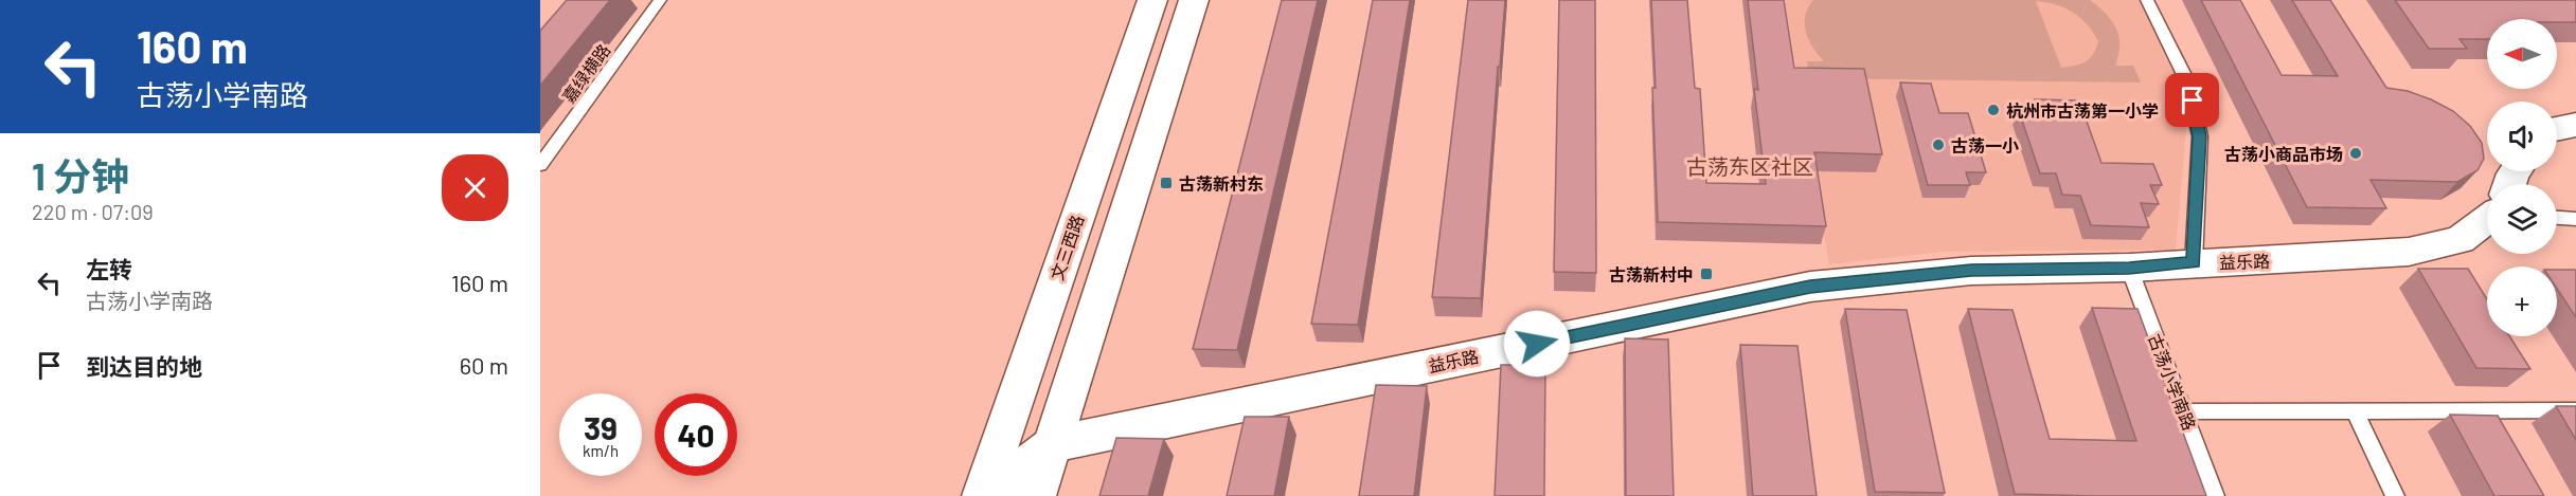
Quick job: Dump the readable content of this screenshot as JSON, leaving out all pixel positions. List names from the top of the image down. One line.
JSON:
{"streets":{"street":["文三西路","益乐路"],"lane":["嘉绿横路","古荡小学南路"]},"crossings":[["文三西路","益乐路"],["益乐路","古荡小学南路"]],"districts":["古荡东区社区"],"places":{"other":["杭州市古荡第一小学","古荡一小","古荡小商品市场"],"transit":["古荡新村东","古荡新村中"]},"north":"left","page":{"turn":["160 m","古荡小学南路"],"map_buttons":"+","heading":["1 分钟","220 m · 07:09"],"list":[{"name":"左转","note":"古荡小学南路","value":"160 m"},{"name":"到达目的地","value":"60 m"}],"speed":"39 km/h","limit":"40"}}
